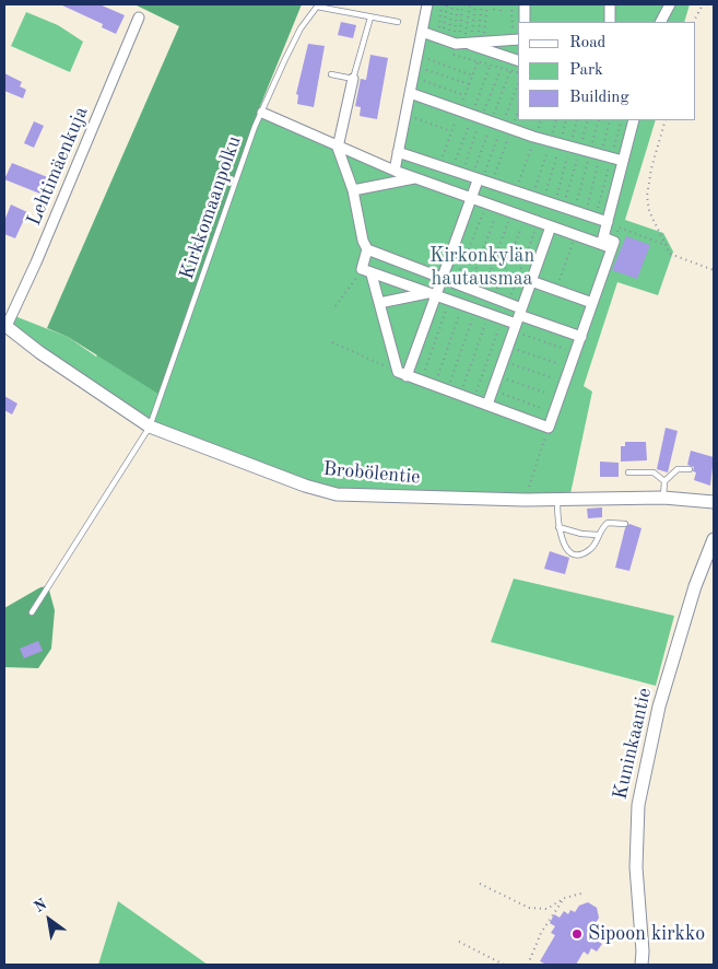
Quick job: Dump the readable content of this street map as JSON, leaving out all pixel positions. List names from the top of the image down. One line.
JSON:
{"streets":{"street":["Lehtimäenkuja","Brobölentie","Kuninkaantie"],"lane":["Kirkkomaanpolku"]},"crossings":[["Lehtimäenkuja","Brobölentie"],["Kirkkomaanpolku","Brobölentie"]],"parks":["Kirkonkylän hautausmaa"],"places":["Sipoon kirkko"],"legend":["Road","Park","Building"],"north":"top left"}
